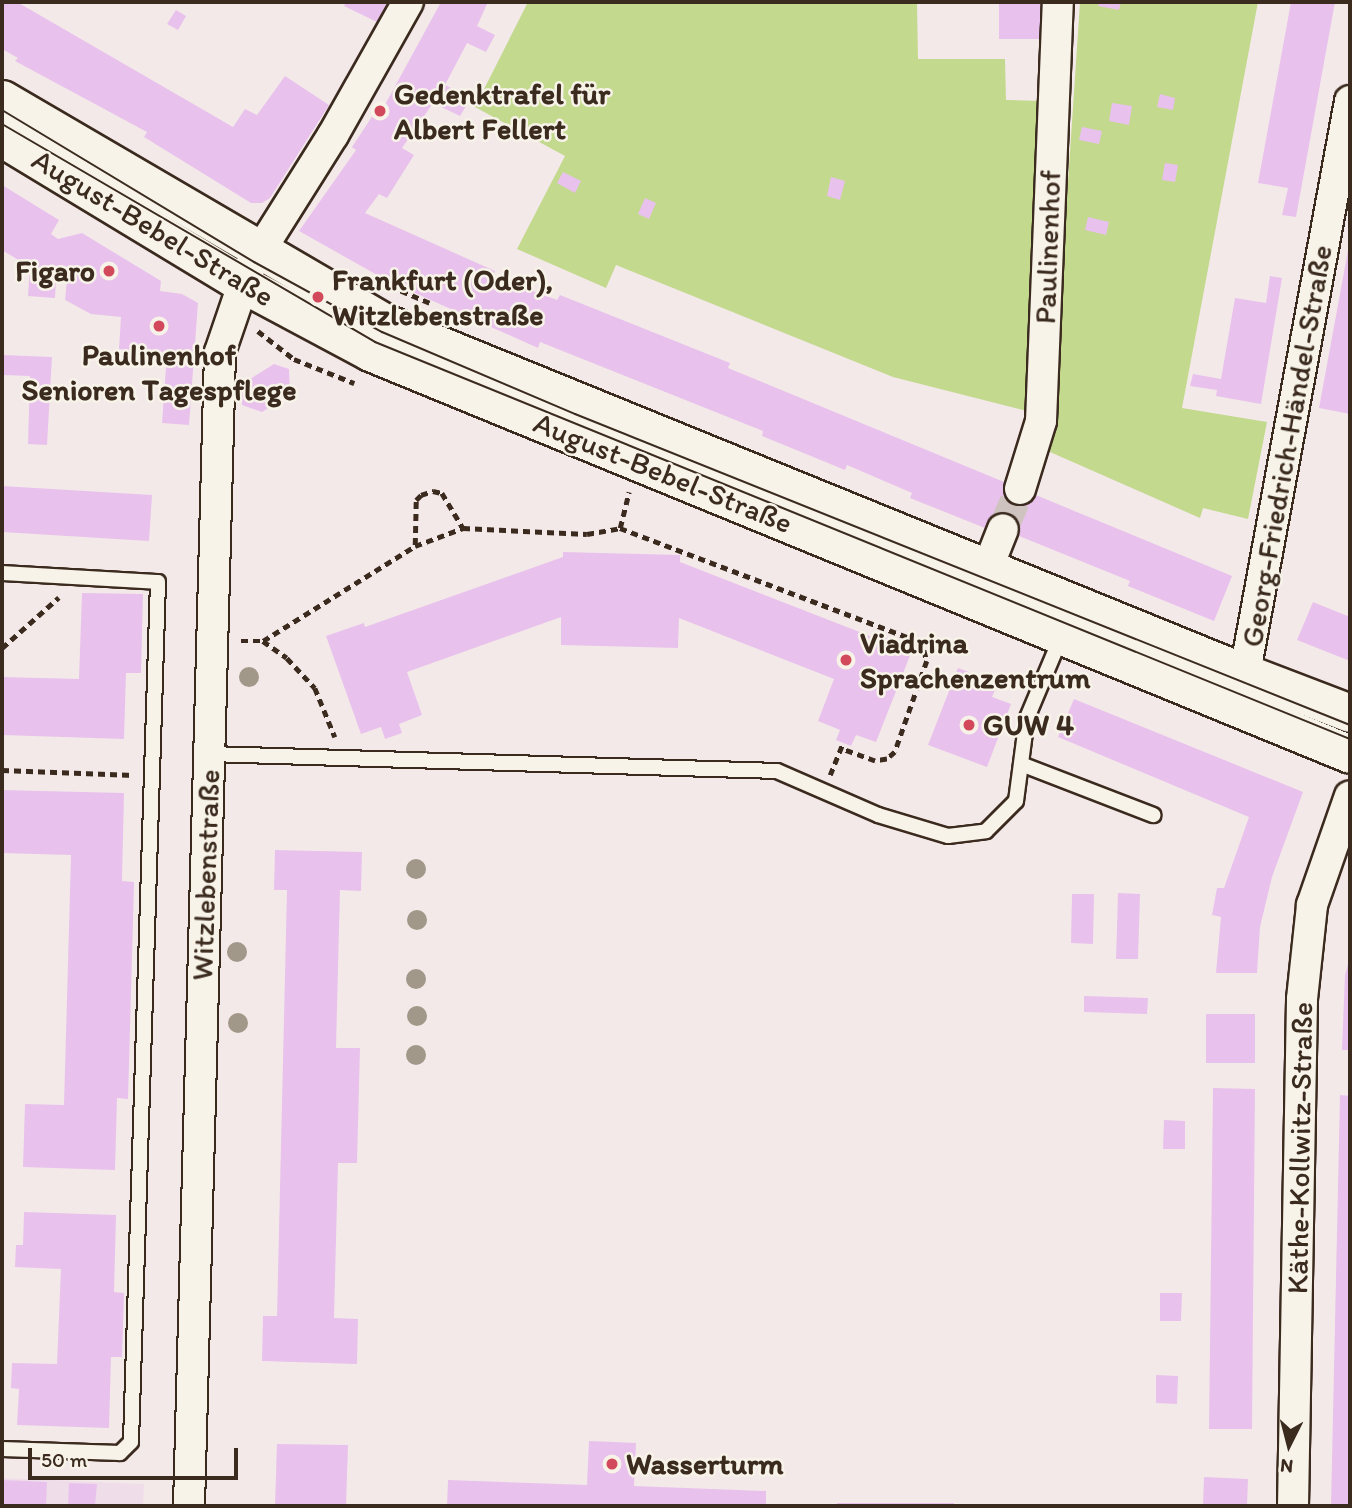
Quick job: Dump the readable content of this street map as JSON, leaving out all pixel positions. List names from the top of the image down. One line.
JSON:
{"streets":{"street":["August-Bebel-Straße","Paulinenhof","Georg-Friedrich-Händel-Straße","Witzlebenstraße","Käthe-Kollwitz-Straße"]},"crossings":[["August-Bebel-Straße","Georg-Friedrich-Händel-Straße"],["August-Bebel-Straße","Witzlebenstraße"]],"places":["Gedenktrafel für Albert Fellert","Figaro","Frankfurt (Oder), Witzlebenstraße","Paulinenhof Senioren Tagespflege","Viadrina Sprachenzentrum","GUW 4","Wasserturm"],"scale_bar":"50 m","north":"bottom"}
